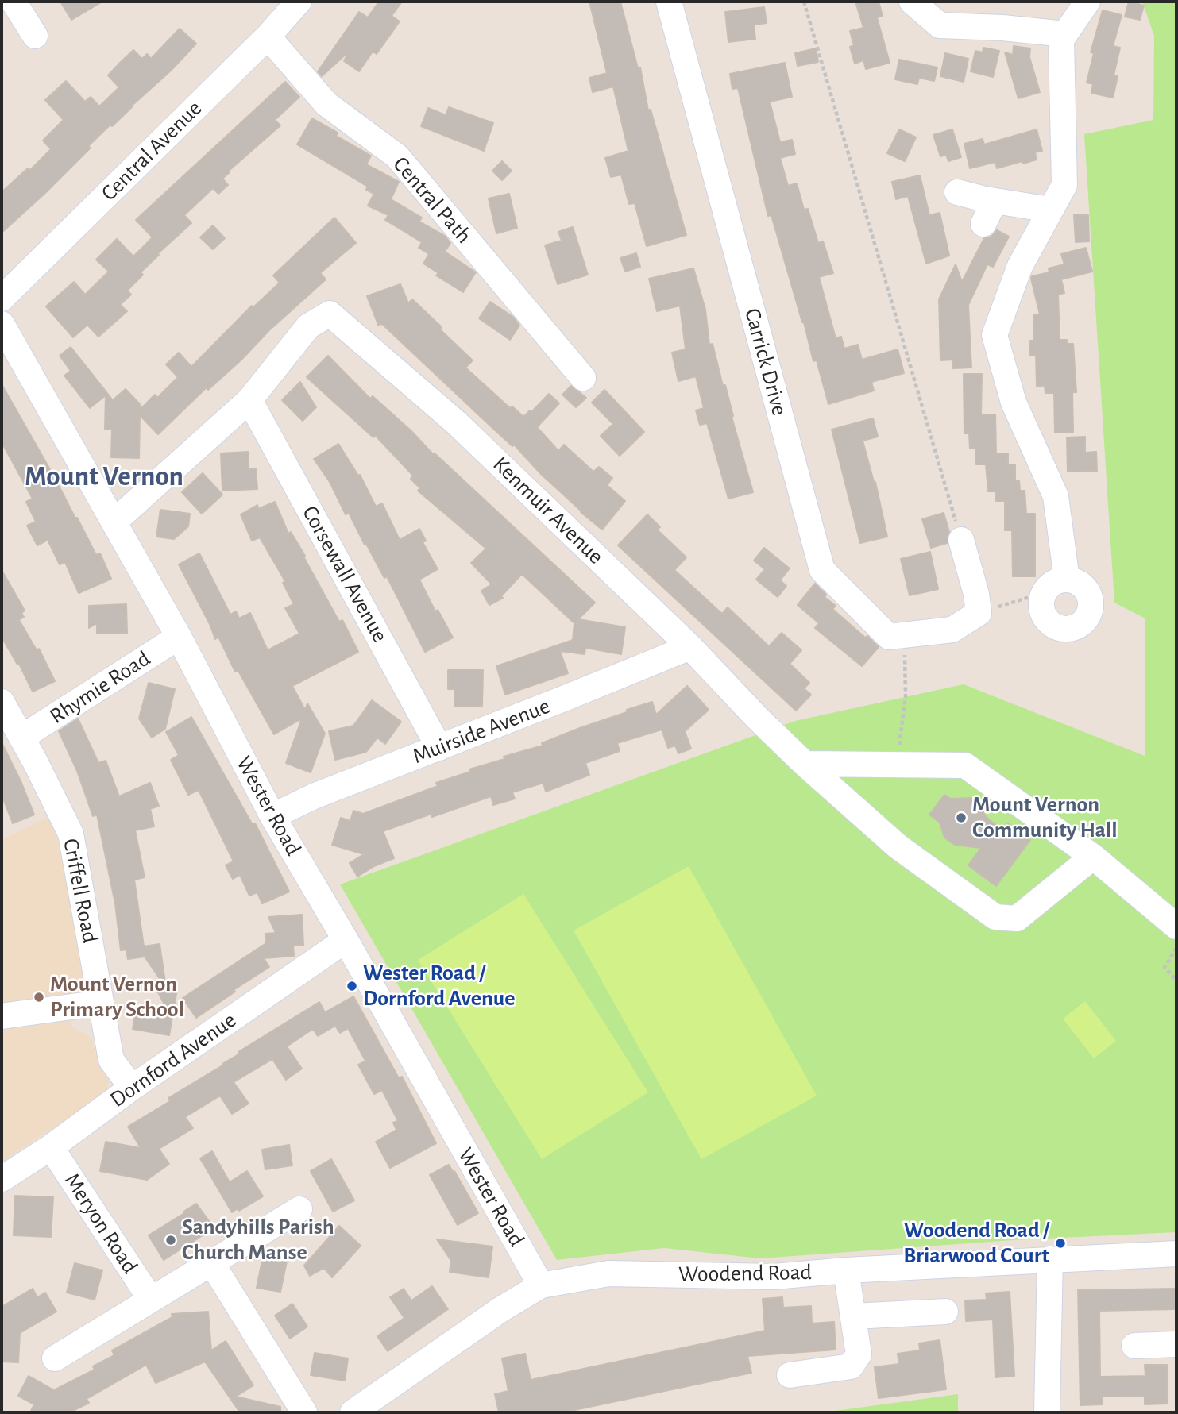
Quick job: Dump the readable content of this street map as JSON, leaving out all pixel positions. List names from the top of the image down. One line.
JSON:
{"streets":{"street":["Central Avenue","Central Path","Carrick Drive","Kenmuir Avenue","Corsewall Avenue","Rhymie Road","Muirside Avenue","Wester Road","Criffell Road","Dornford Avenue","Meryon Road","Woodend Road"]},"crossings":[["Central Avenue","Central Path"],["Kenmuir Avenue","Corsewall Avenue"],["Kenmuir Avenue","Muirside Avenue"],["Corsewall Avenue","Muirside Avenue"],["Rhymie Road","Wester Road"],["Rhymie Road","Criffell Road"],["Muirside Avenue","Wester Road"],["Wester Road","Dornford Avenue"],["Wester Road","Woodend Road"],["Criffell Road","Dornford Avenue"],["Dornford Avenue","Meryon Road"]],"districts":["Mount Vernon"],"places":["Mount Vernon Community Hall","Wester Road / Dornford Avenue","Mount Vernon Primary School","Sandyhills Parish Church Manse","Woodend Road / Briarwood Court"]}
